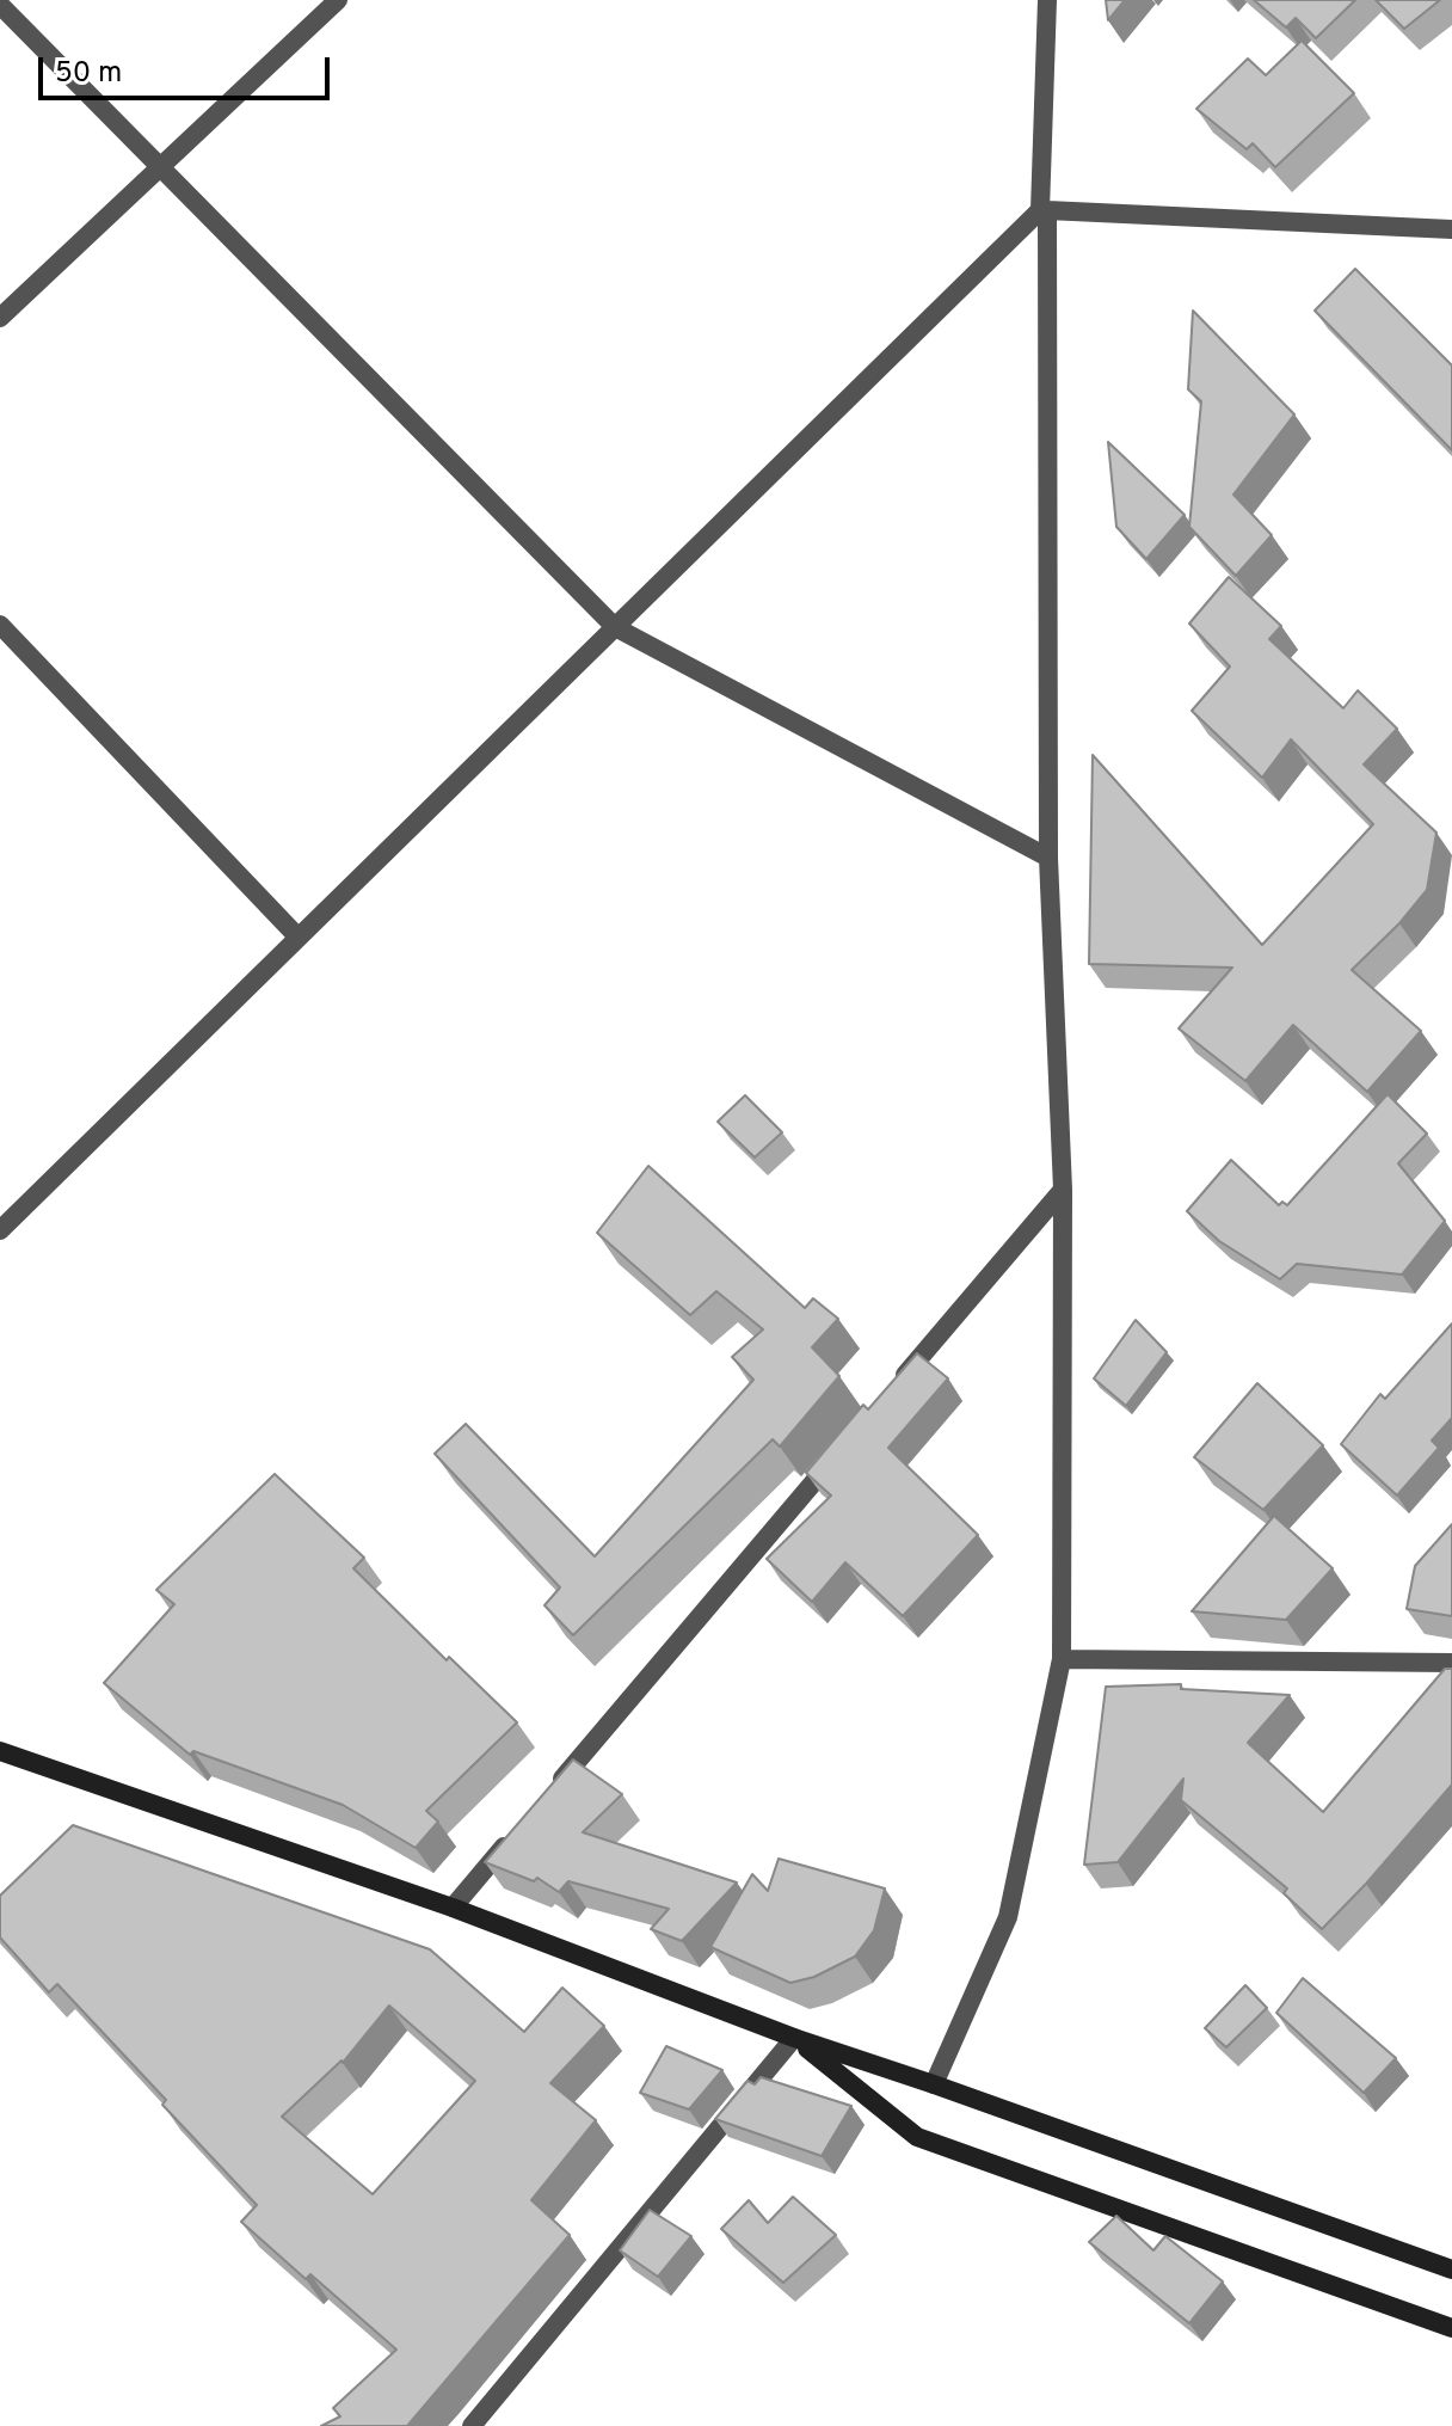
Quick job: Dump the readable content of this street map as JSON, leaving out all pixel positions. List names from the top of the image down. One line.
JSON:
{"scale_bar":"50 m"}
